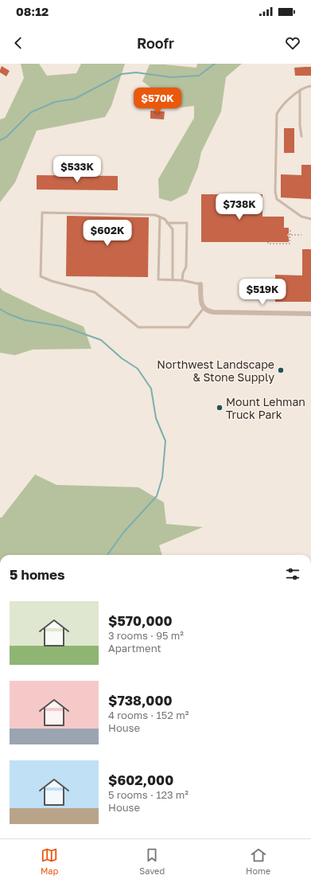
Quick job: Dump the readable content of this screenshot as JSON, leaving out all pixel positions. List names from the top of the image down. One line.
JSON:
{"places":["Northwest Landscape & Stone Supply","Mount Lehman Truck Park"],"page":{"status":"08:12","header":"Roofr","price":["$570K","$533K","$738K","$602K","$519K"],"heading":"5 homes","list":[{"name":"$570,000","note":"3 rooms · 95 m² · Apartment"},{"name":"$738,000","note":"4 rooms · 152 m² · House"},{"name":"$602,000","note":"5 rooms · 123 m² · House"}],"tabs":["Map","Saved","Home"]}}
